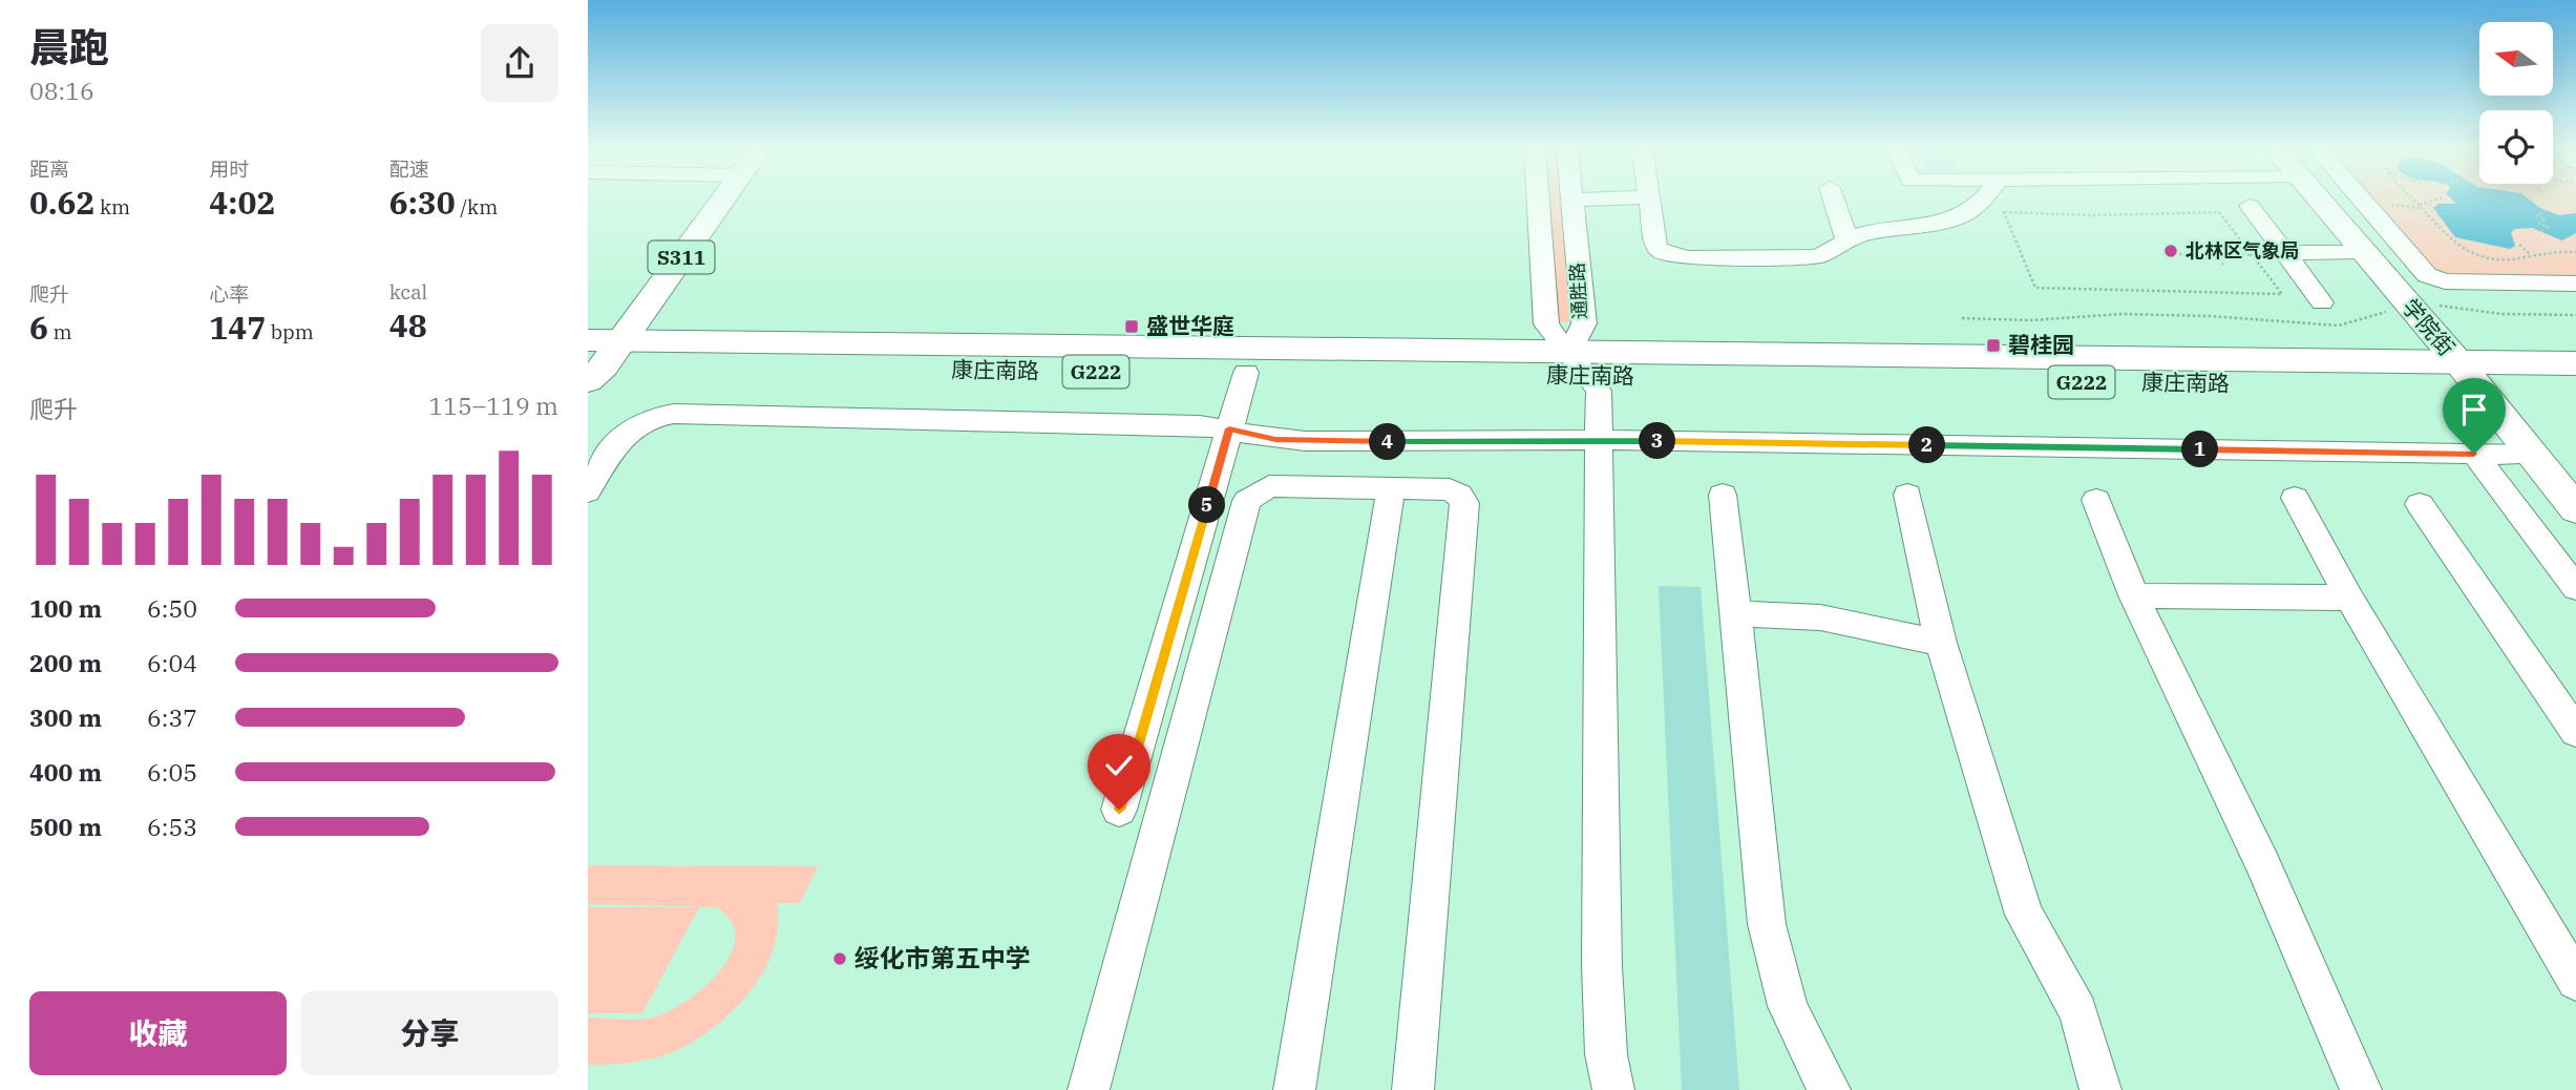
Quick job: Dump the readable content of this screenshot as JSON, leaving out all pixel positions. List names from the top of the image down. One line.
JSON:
{"streets":{"highway":["康庄南路","G222"],"main road":["S311","学院街"],"street":["通胜路"]},"crossings":[["S311","康庄南路"],["通胜路","康庄南路"],["学院街","康庄南路"]],"places":{"other":["北林区气象局","绥化市第五中学"],"transit":["盛世华庭","碧桂园"]},"north":"left","page":{"heading":["晨跑","08:16"],"stats":[["距离","0.62 km"],["用时","4:02"],["配速","6:30 /km"],["爬升","6 m"],["心率","147 bpm"],["kcal","48"]],"chart":["爬升","115–119 m"],"pins":["3","4","2","1","5"],"list":[{"name":"100 m","note":"6:50"},{"name":"200 m","note":"6:04"},{"name":"300 m","note":"6:37"},{"name":"400 m","note":"6:05"},{"name":"500 m","note":"6:53"}],"buttons":["收藏","分享"]}}
